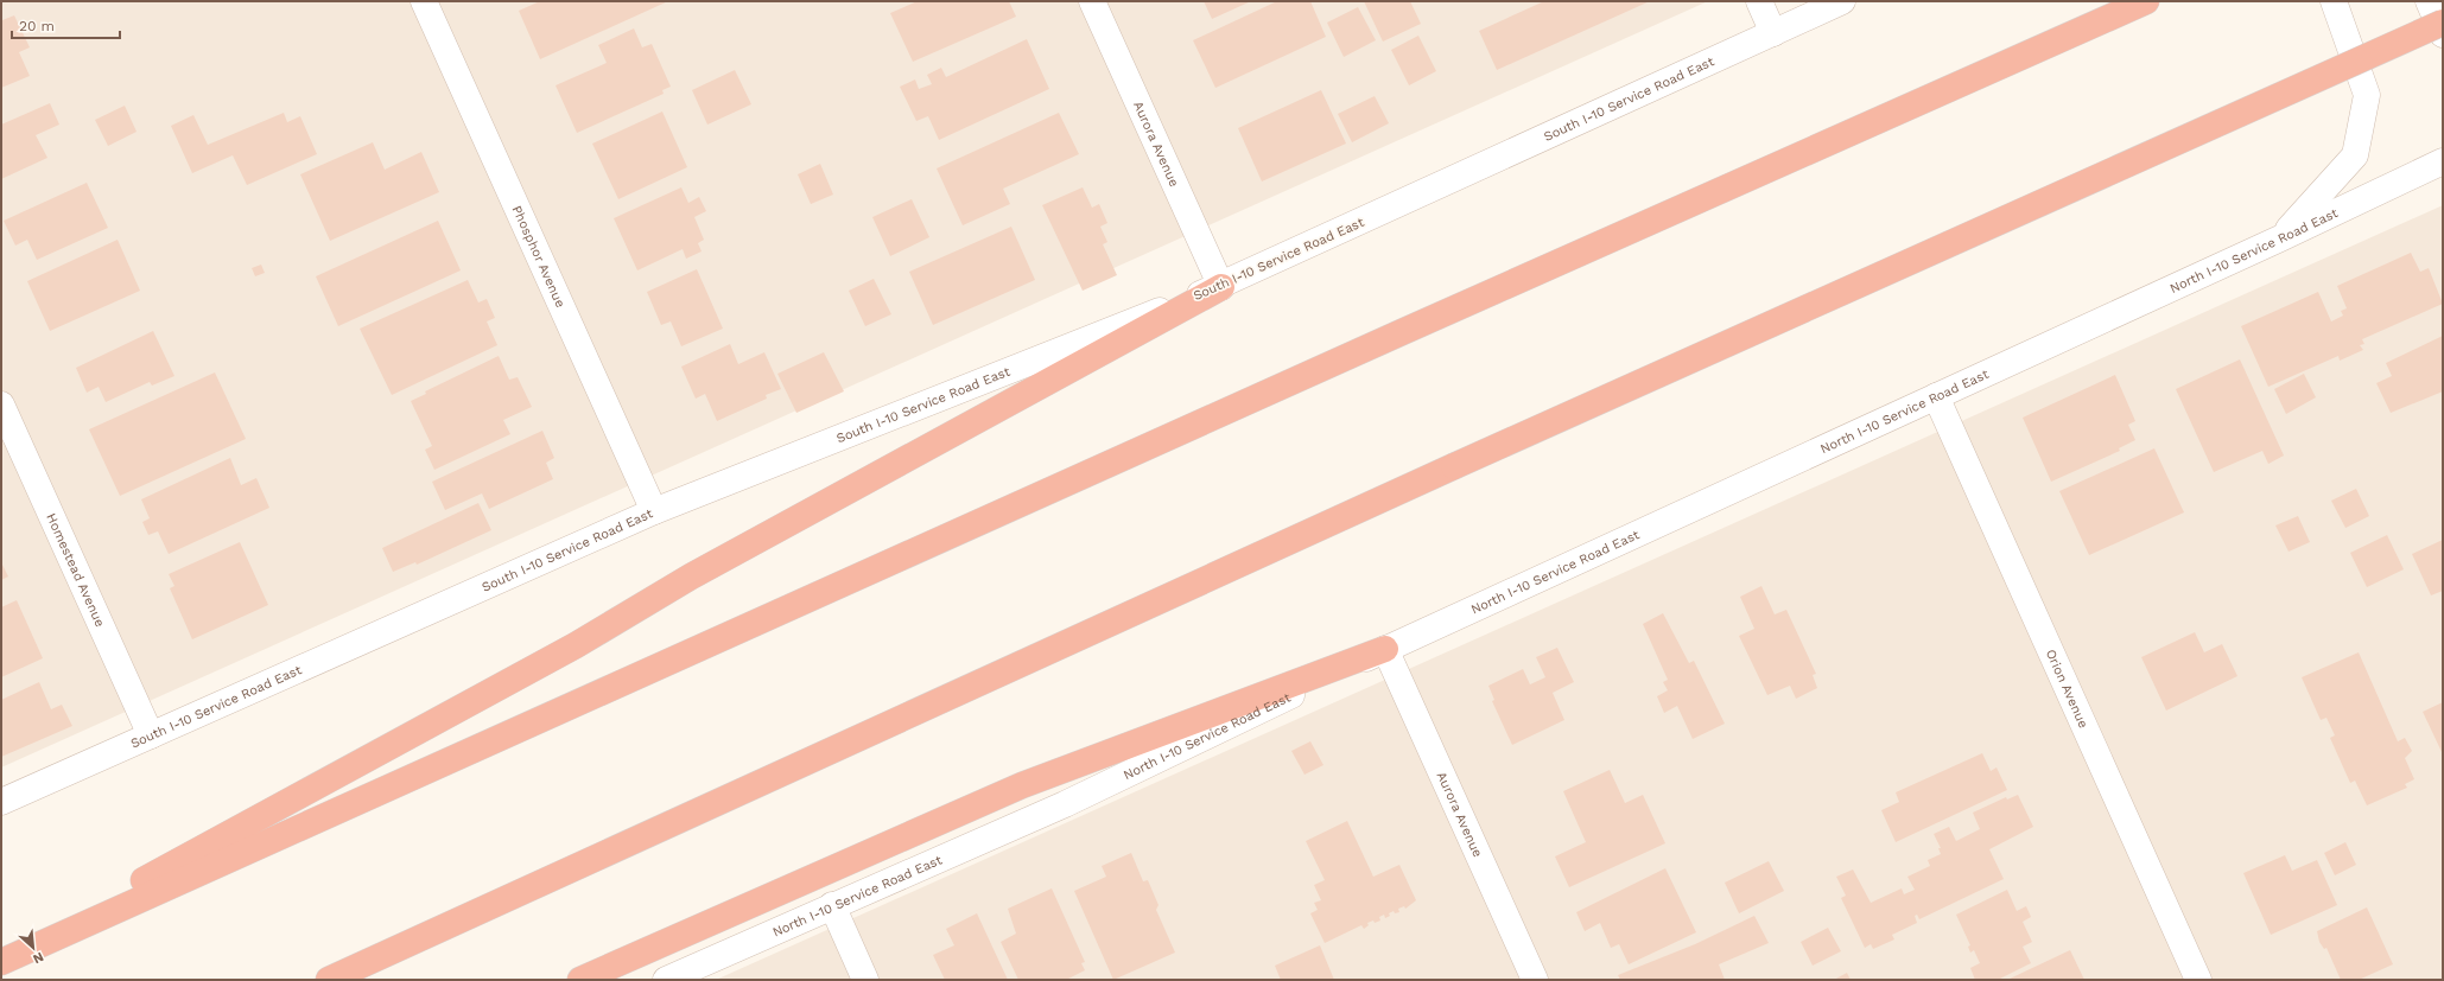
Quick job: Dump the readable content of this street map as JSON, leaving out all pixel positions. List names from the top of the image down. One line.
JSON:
{"streets":{"street":["South I-10 Service Road East","Aurora Avenue","North I-10 Service Road East","Phosphor Avenue","Homestead Avenue","Orion Avenue"]},"crossings":[["South I-10 Service Road East","Aurora Avenue"],["South I-10 Service Road East","Phosphor Avenue"],["South I-10 Service Road East","Homestead Avenue"],["Aurora Avenue","North I-10 Service Road East"],["North I-10 Service Road East","Orion Avenue"]],"scale_bar":"20 m","north":"bottom right"}
